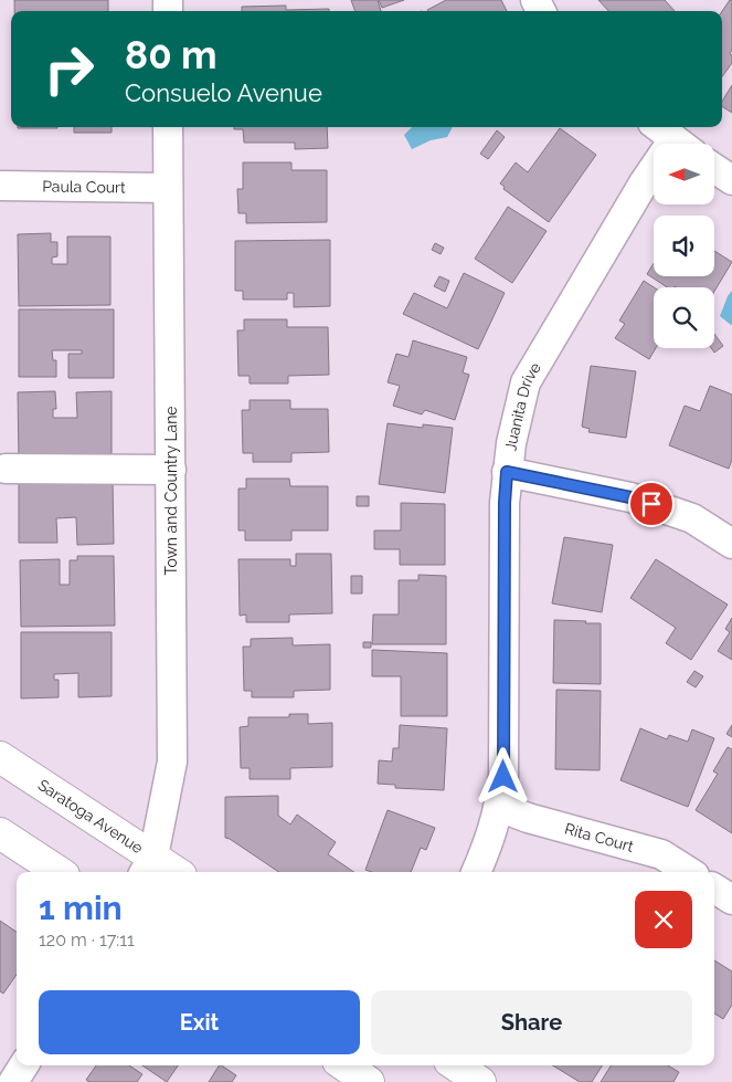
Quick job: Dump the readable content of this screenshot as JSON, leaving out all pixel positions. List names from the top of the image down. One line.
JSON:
{"streets":{"main road":["Saratoga Avenue"],"street":["Paula Court","Juanita Drive","Town and Country Lane","Rita Court"]},"crossings":[["Paula Court","Town and Country Lane"],["Juanita Drive","Rita Court"],["Town and Country Lane","Saratoga Avenue"]],"north":"left","page":{"turn":["80 m","Consuelo Avenue"],"heading":["1 min","120 m · 17:11"],"buttons":["Exit","Share"]}}
